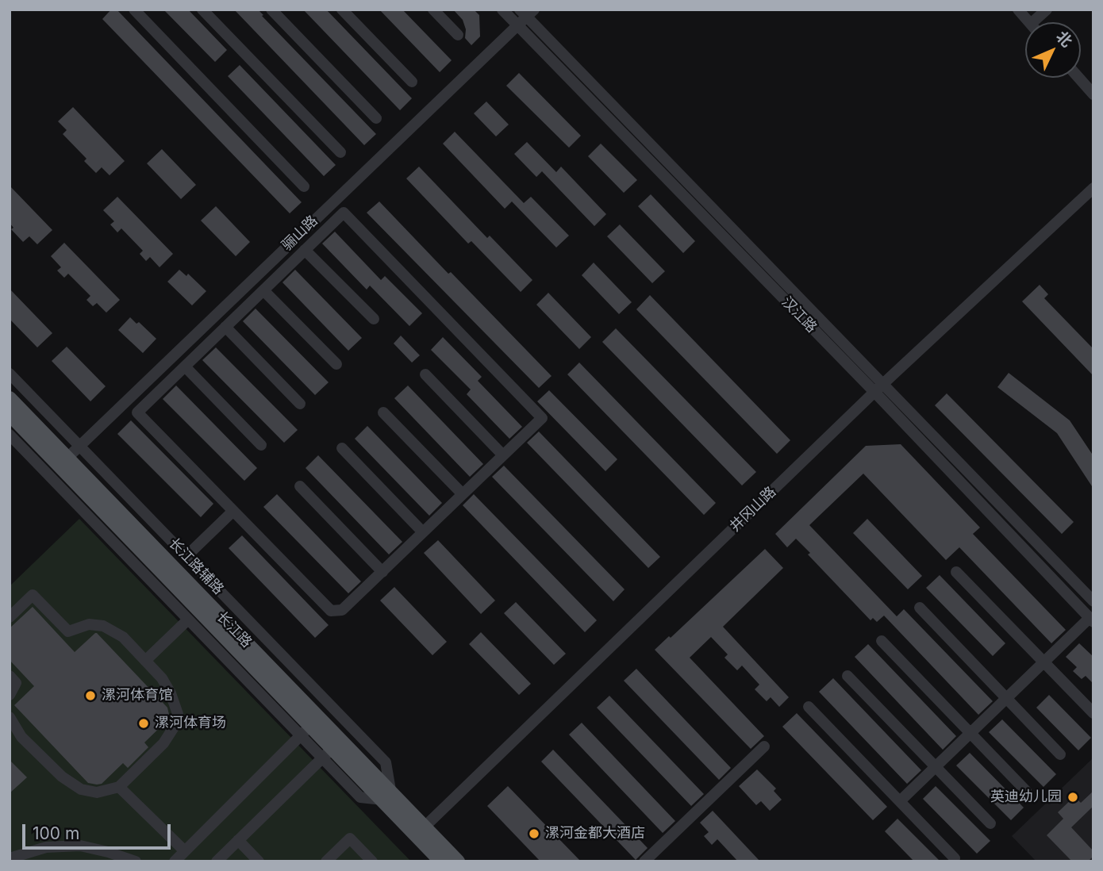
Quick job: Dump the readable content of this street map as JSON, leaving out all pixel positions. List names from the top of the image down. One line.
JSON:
{"streets":{"main road":["长江路"],"street":["骊山路","汉江路","井冈山路","长江路辅路"]},"crossings":[["骊山路","汉江路"],["骊山路","长江路辅路"],["骊山路","长江路"],["汉江路","井冈山路"],["井冈山路","长江路"],["长江路辅路","长江路"]],"places":["漯河体育馆","漯河体育场","英迪幼儿园","漯河金都大酒店"],"scale_bar":"100 m","north":"top right"}
